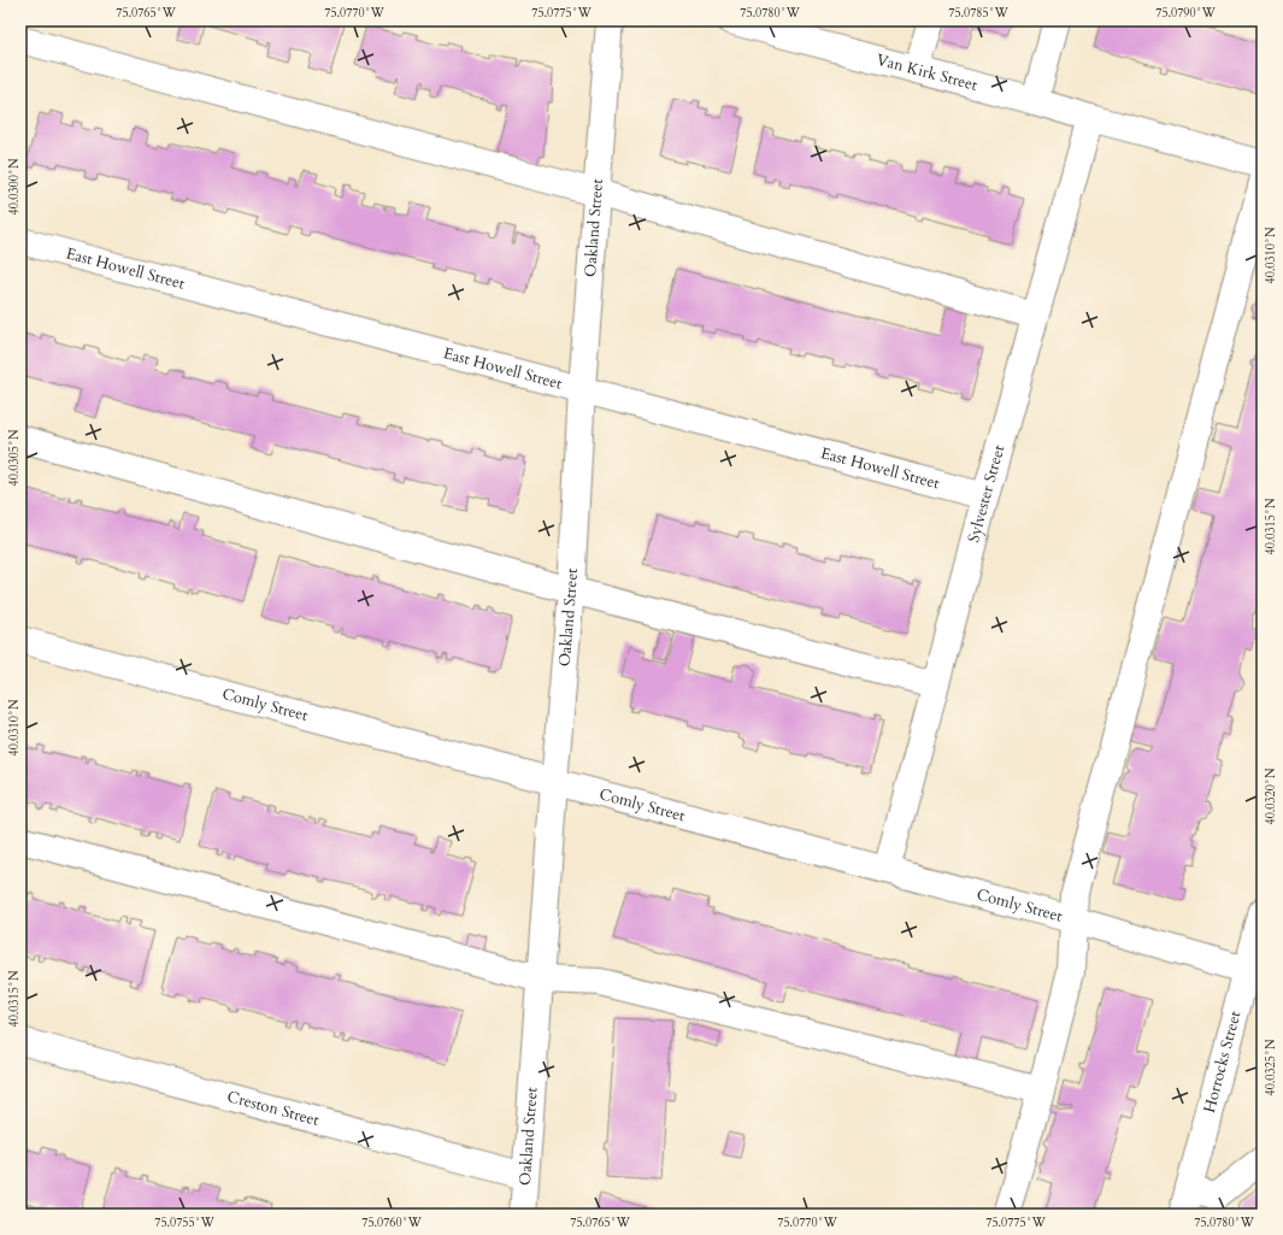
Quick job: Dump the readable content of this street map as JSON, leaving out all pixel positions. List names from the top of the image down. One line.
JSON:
{"streets":{"street":["Van Kirk Street","Oakland Street","East Howell Street","Sylvester Street","Comly Street","Horrocks Street","Creston Street"]},"crossings":[["Van Kirk Street","Sylvester Street"],["Oakland Street","East Howell Street"],["Oakland Street","Comly Street"],["Oakland Street","Creston Street"],["East Howell Street","Sylvester Street"],["Sylvester Street","Comly Street"],["Comly Street","Horrocks Street"]],"coordinates":["75.0765°W","75.0770°W","75.0775°W","75.0780°W","75.0785°W","75.0790°W","40.0300°N","40.0310°N","40.0305°N","40.0315°N","40.0320°N","40.0325°N","75.0755°W","75.0760°W"]}
